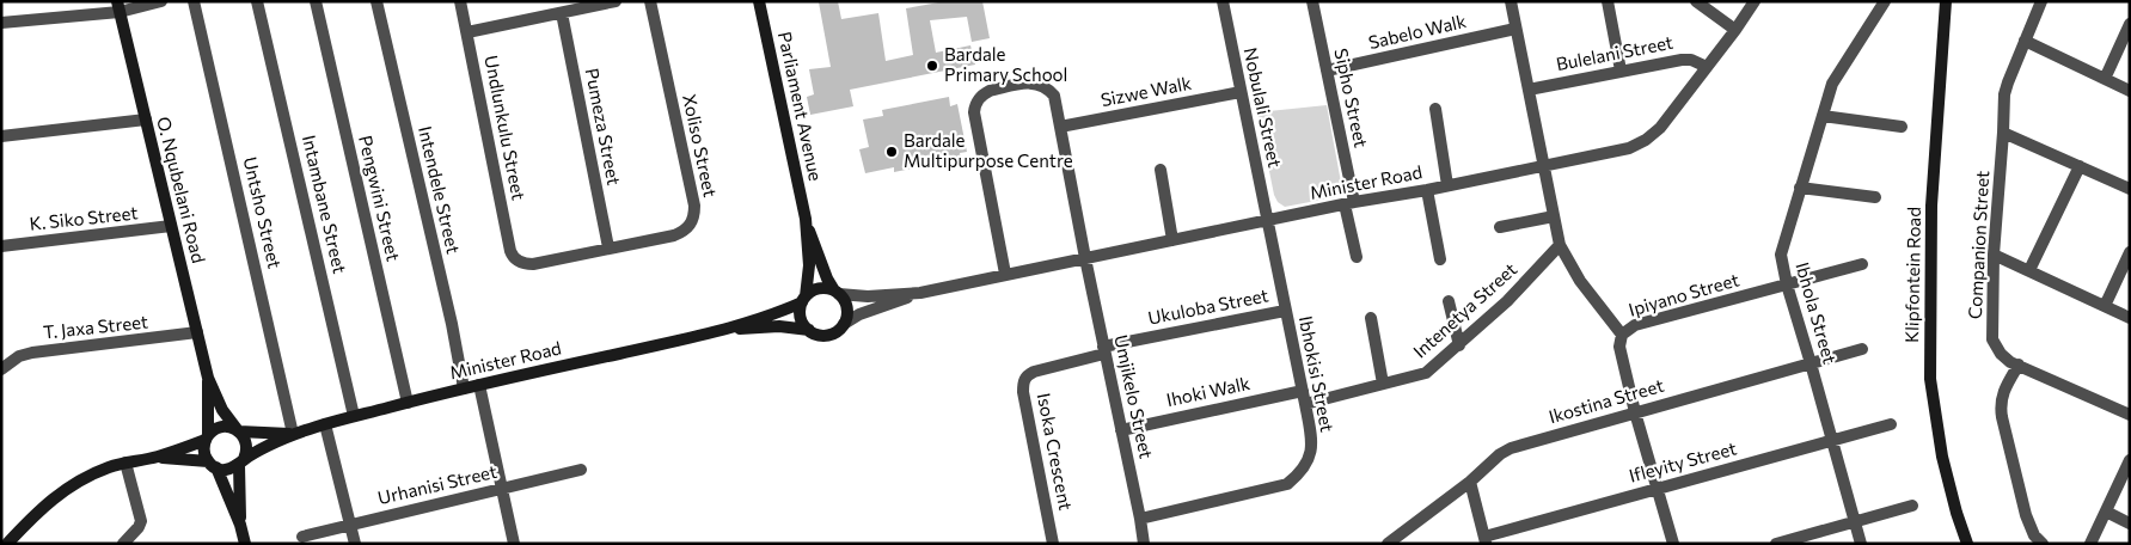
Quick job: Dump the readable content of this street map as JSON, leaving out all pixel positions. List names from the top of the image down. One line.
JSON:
{"streets":{"street":["Sabelo Walk","Bulelani Street","Sizwe Walk","Sipho Street","Parliament Avenue","Nobulali Street","Pumeza Street","Undlunkulu Street","Xoliso Street","Minister Road","O. Nqubelani Road","Intendele Street","Pengwini Street","Intambane Street","Untsho Street","K. Siko Street","Companion Street","Klipfontein Road","Ipiyano Street","Ukuloba Street","Intenetya Street","Ibhola Street","T. Jaxa Street","Ibhokisi Street","Ihoki Walk","Umjikelo Street","Ikostina Street","Isoka Crescent","Ifleyity Street","Urhanisi Street"]},"crossings":[["Sabelo Walk","Sipho Street"],["Bulelani Street","Minister Road"],["Sizwe Walk","Nobulali Street"],["Sizwe Walk","Umjikelo Street"],["Sipho Street","Minister Road"],["Parliament Avenue","Minister Road"],["Nobulali Street","Minister Road"],["Nobulali Street","Ibhokisi Street"],["Pumeza Street","Xoliso Street"],["Undlunkulu Street","Xoliso Street"],["Minister Road","O. Nqubelani Road"],["Minister Road","Intendele Street"],["Minister Road","Pengwini Street"],["Minister Road","Intambane Street"],["Minister Road","Untsho Street"],["Minister Road","Ibhokisi Street"],["Minister Road","Umjikelo Street"],["O. Nqubelani Road","K. Siko Street"],["O. Nqubelani Road","T. Jaxa Street"],["Ipiyano Street","Ibhola Street"],["Ipiyano Street","Ikostina Street"],["Ipiyano Street","Ifleyity Street"],["Ukuloba Street","Ibhokisi Street"],["Ukuloba Street","Umjikelo Street"],["Ukuloba Street","Isoka Crescent"],["Intenetya Street","Ibhokisi Street"],["Ibhola Street","Ikostina Street"],["Ibhola Street","Ifleyity Street"],["Ibhokisi Street","Ihoki Walk"],["Ibhokisi Street","Umjikelo Street"],["Ihoki Walk","Umjikelo Street"],["Umjikelo Street","Isoka Crescent"]],"places":["Bardale Primary School","Bardale Multipurpose Centre"]}
